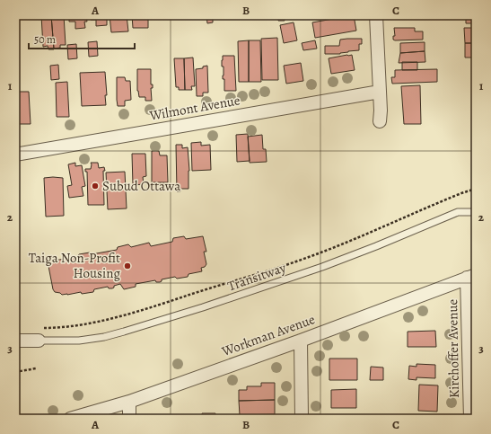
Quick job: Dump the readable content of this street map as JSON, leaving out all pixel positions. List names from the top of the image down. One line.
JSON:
{"streets":{"street":["Wilmont Avenue","Workman Avenue","Kirchoffer Avenue"],"lane":["Transitway"]},"crossings":[["Workman Avenue","Kirchoffer Avenue"]],"places":["Subud Ottawa","Taiga Non-Profit Housing"],"scale_bar":"50 m","grid":{"columns":["A","B","C"],"rows":["1","2","3"]}}
